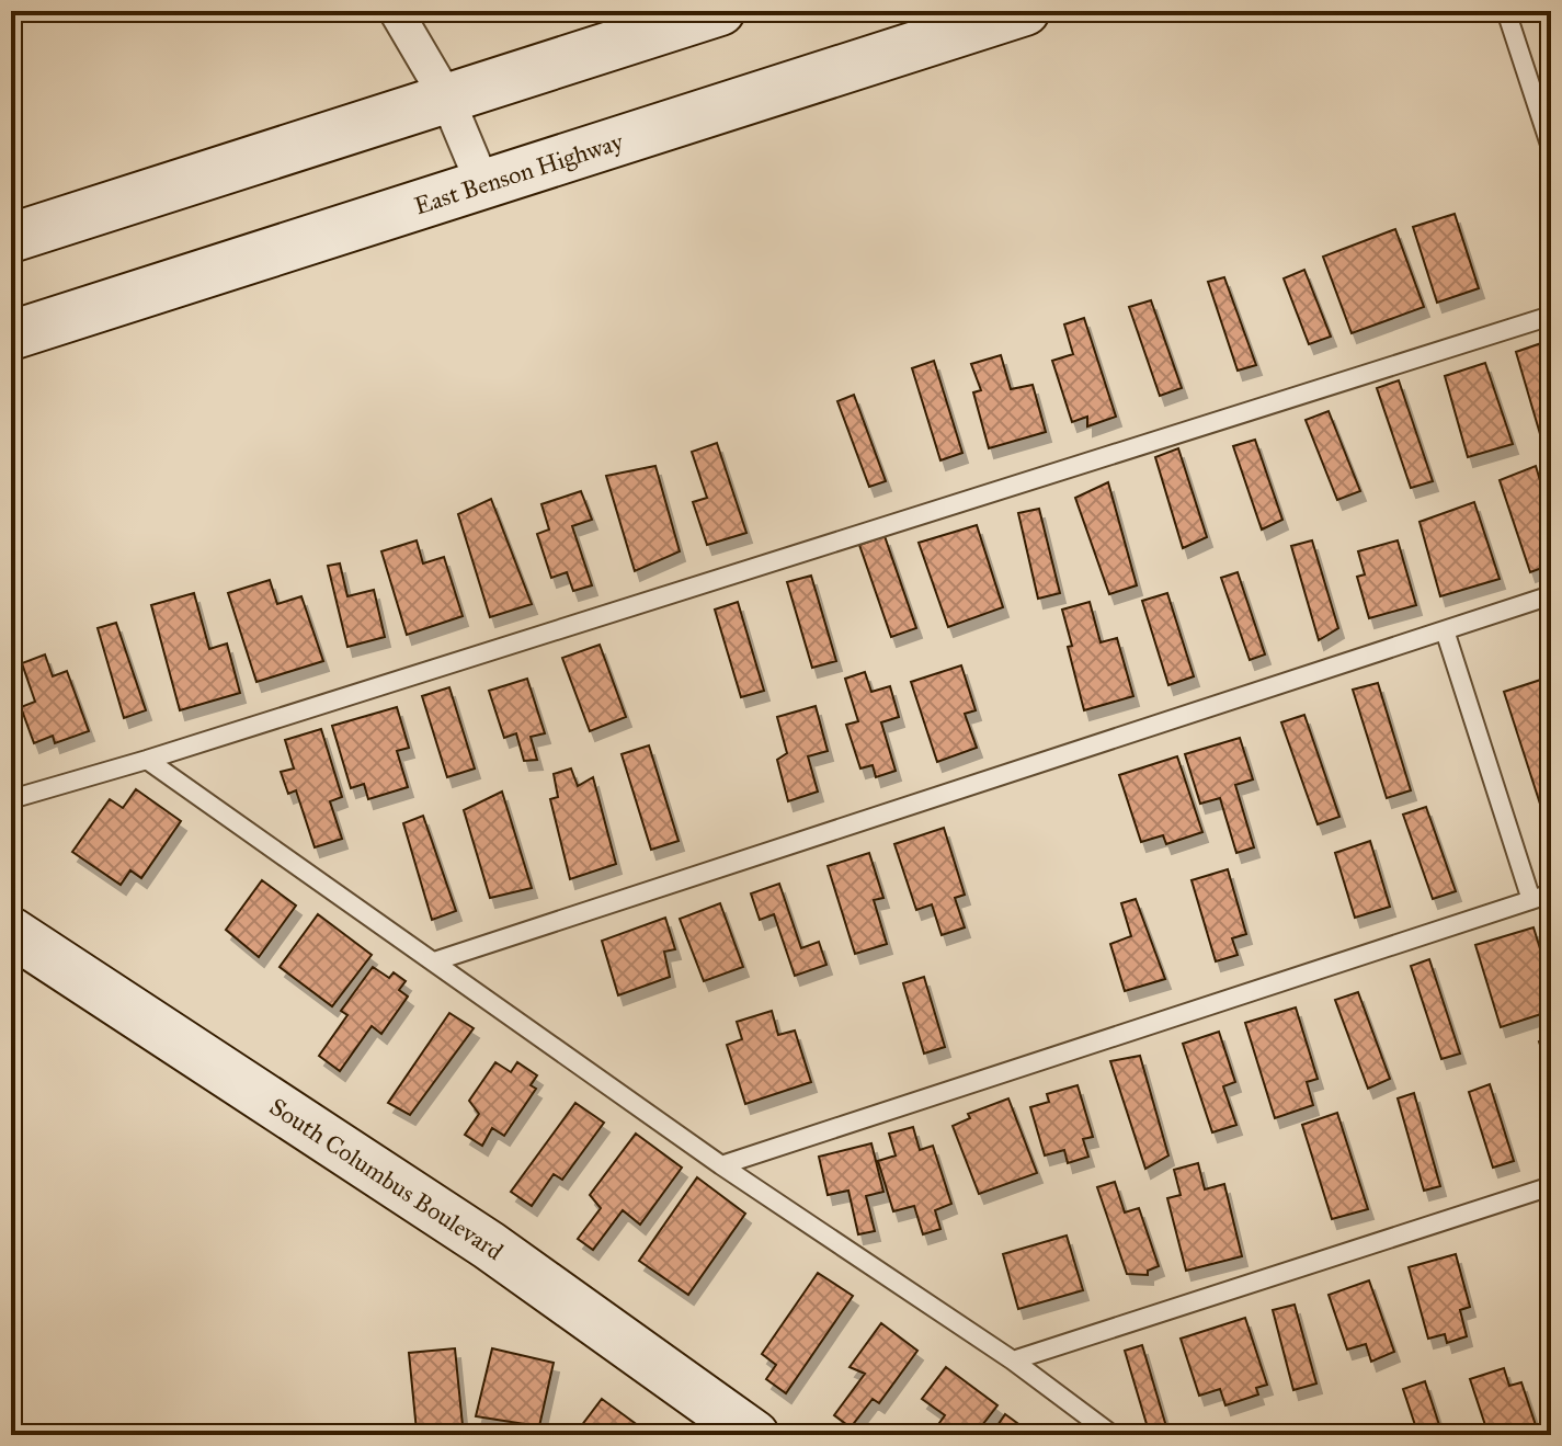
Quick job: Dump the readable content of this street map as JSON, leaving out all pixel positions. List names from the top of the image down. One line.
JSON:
{"streets":{"main road":["East Benson Highway","South Columbus Boulevard"]}}
